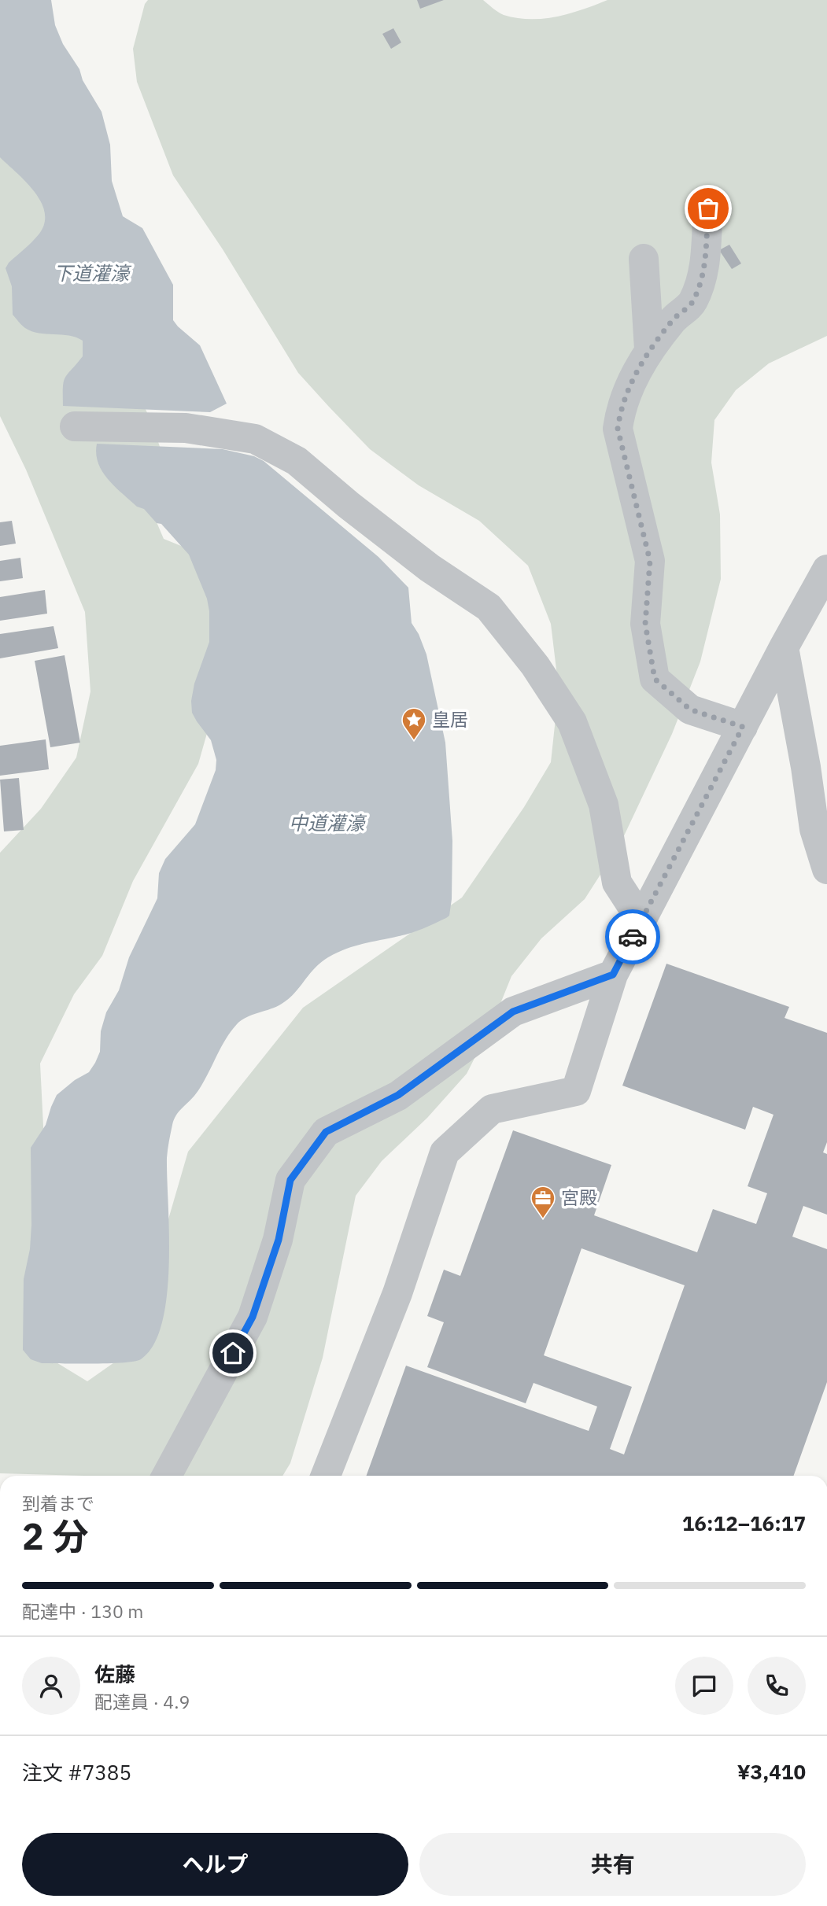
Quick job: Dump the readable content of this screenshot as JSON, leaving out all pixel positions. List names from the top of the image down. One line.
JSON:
{"water":["下道灌濠","中道灌濠"],"places":{"place":["皇居"],"office":["宮殿"]},"page":{"heading":["2 分","到着まで","16:12–16:17"],"panel":["佐藤","配達員 · 4.9","注文 #7385","¥3,410"],"bar":"配達中 · 130 m","buttons":["ヘルプ","共有"]}}
